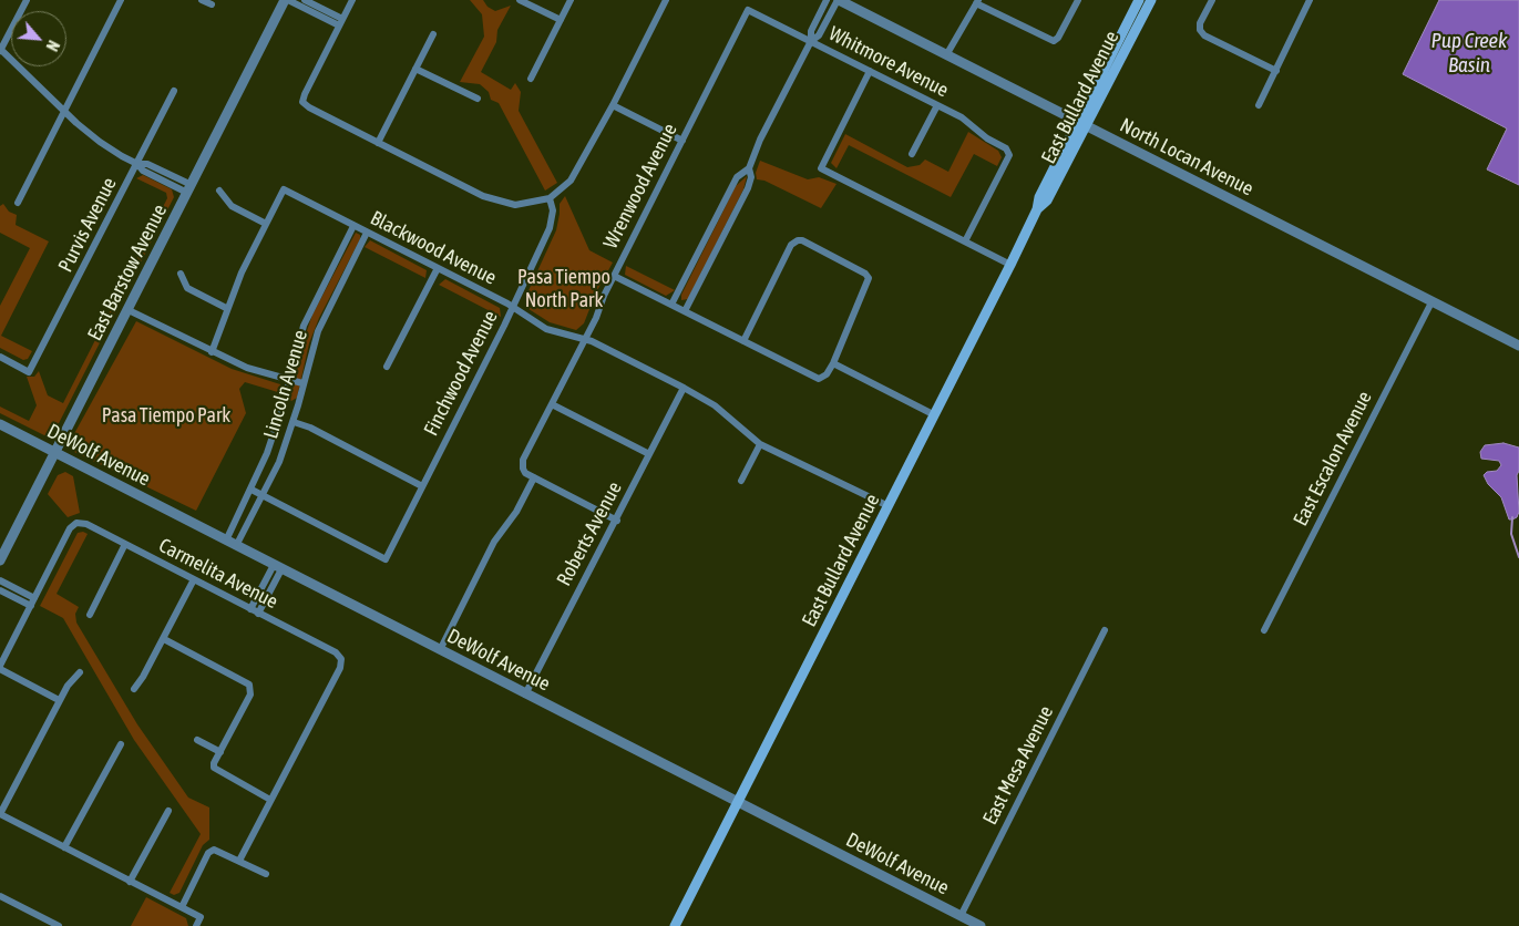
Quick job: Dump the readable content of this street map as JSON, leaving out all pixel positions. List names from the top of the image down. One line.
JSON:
{"streets":{"main road":["East Bullard Avenue"],"street":["Whitmore Avenue","North Locan Avenue","Wrenwood Avenue","Purvis Avenue","Blackwood Avenue","East Barstow Avenue","Finchwood Avenue","Lincoln Avenue","DeWolf Avenue","East Escalon Avenue","Roberts Avenue","Carmelita Avenue","East Mesa Avenue"]},"crossings":[["Whitmore Avenue","Wrenwood Avenue"],["East Bullard Avenue","North Locan Avenue"],["East Bullard Avenue","Blackwood Avenue"],["East Bullard Avenue","DeWolf Avenue"],["North Locan Avenue","East Escalon Avenue"],["Wrenwood Avenue","Blackwood Avenue"],["Blackwood Avenue","Finchwood Avenue"],["Blackwood Avenue","Lincoln Avenue"],["Blackwood Avenue","Roberts Avenue"],["East Barstow Avenue","DeWolf Avenue"],["Finchwood Avenue","Lincoln Avenue"],["Lincoln Avenue","DeWolf Avenue"],["DeWolf Avenue","Roberts Avenue"],["DeWolf Avenue","East Mesa Avenue"]],"water":["Pup Creek Basin"],"parks":["Pasa Tiempo North Park","Pasa Tiempo Park"],"north":"bottom right"}
